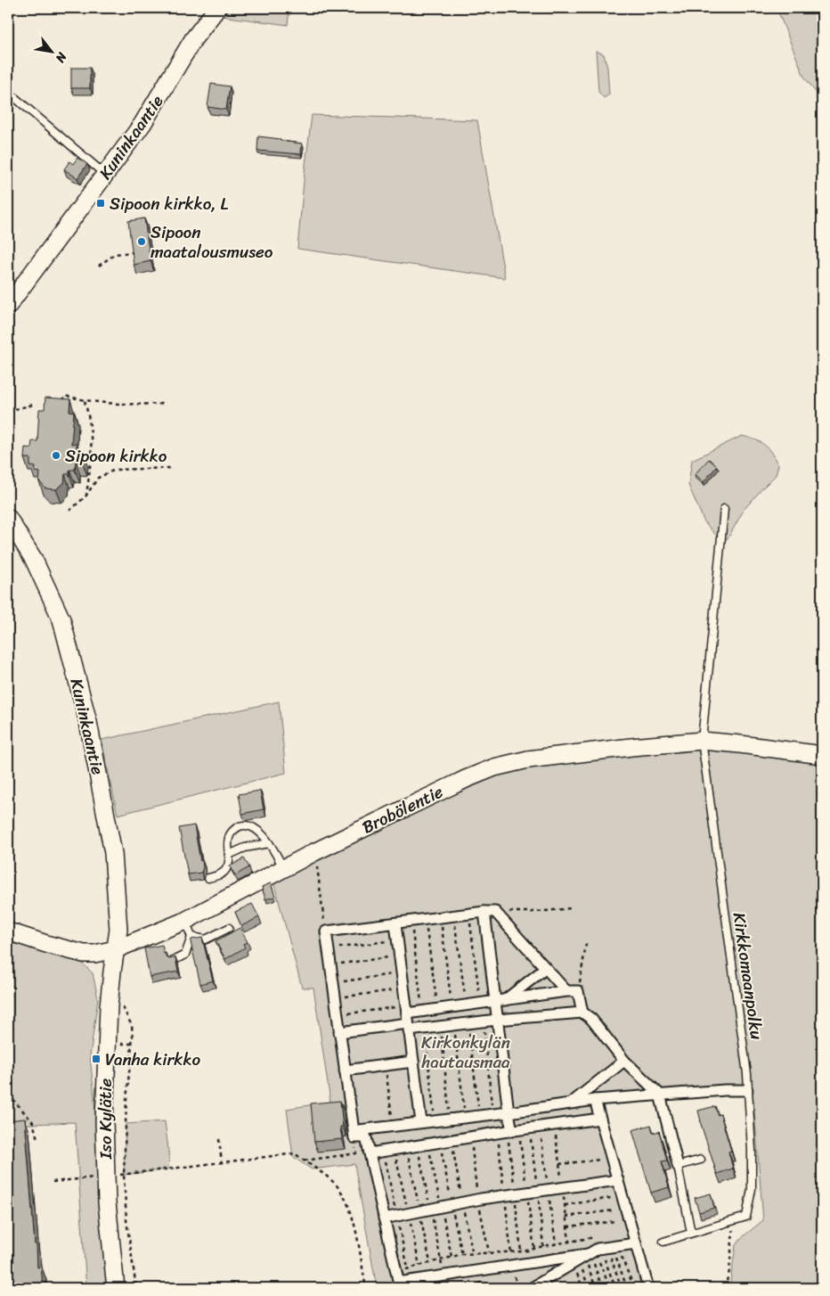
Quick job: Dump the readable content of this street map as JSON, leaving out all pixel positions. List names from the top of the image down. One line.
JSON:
{"streets":{"street":["Kuninkaantie","Brobölentie","Iso Kylätie"],"lane":["Kirkkomaanpolku"]},"crossings":[["Kuninkaantie","Brobölentie"],["Kuninkaantie","Iso Kylätie"],["Brobölentie","Kirkkomaanpolku"],["Brobölentie","Iso Kylätie"]],"parks":["Kirkonkylän hautausmaa"],"places":{"transit":["Sipoon kirkko, L","Vanha kirkko"],"other":["Sipoon maatalousmuseo","Sipoon kirkko"]},"north":"bottom right"}
